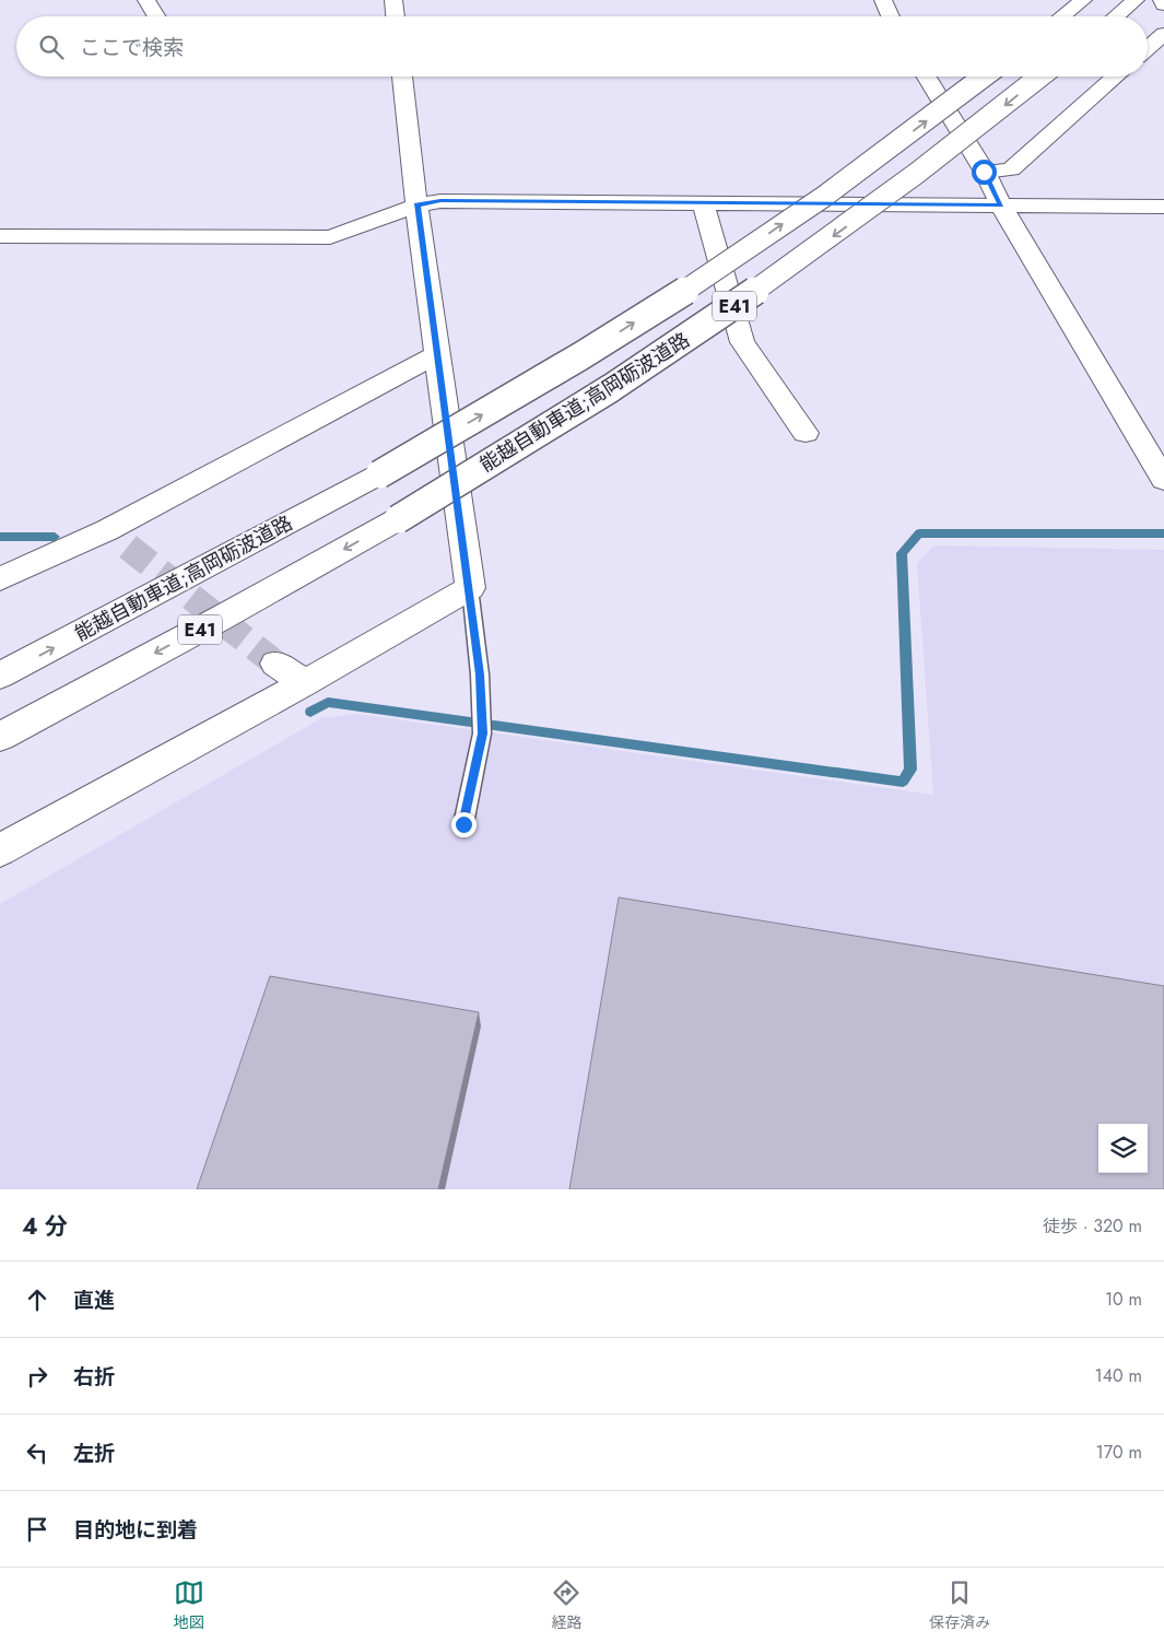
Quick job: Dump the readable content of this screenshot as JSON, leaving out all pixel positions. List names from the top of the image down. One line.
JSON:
{"streets":{"main road":["E41","能越自動車道;高岡砺波道路"]},"page":{"search":"ここで検索","heading":["4 分","徒歩 · 320 m"],"list":[["直進","10 m"],["右折","140 m"],["左折","170 m"],"目的地に到着"],"nav":["地図","経路","保存済み"]}}
